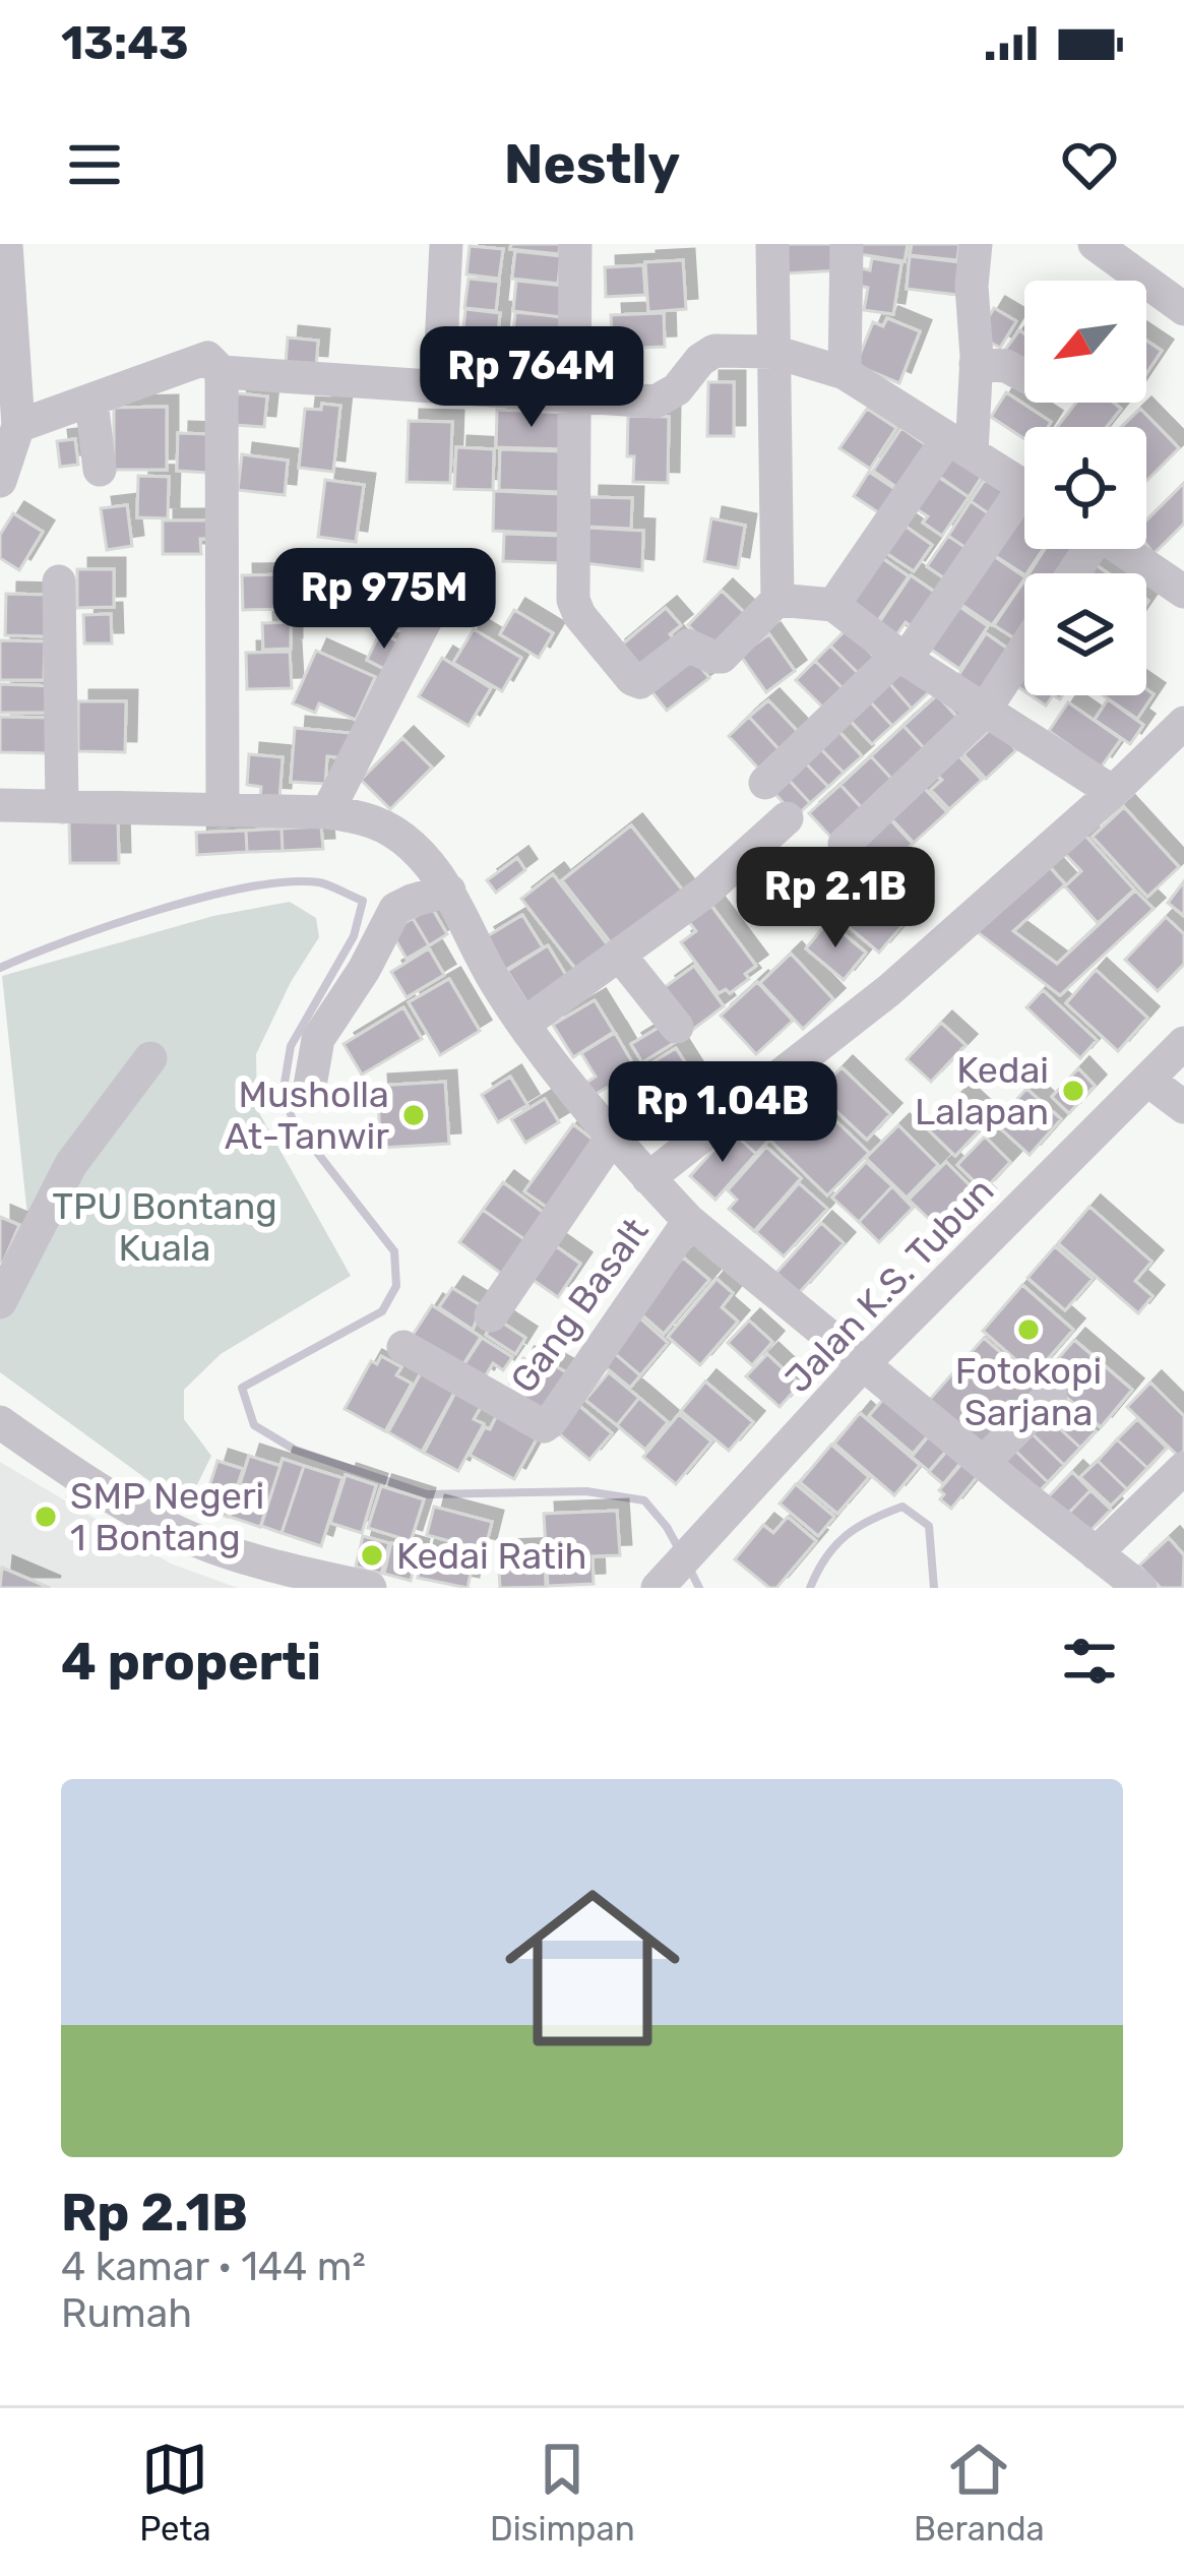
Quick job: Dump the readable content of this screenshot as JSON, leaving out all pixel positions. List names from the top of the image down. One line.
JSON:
{"streets":{"street":["Jalan K.S. Tubun","Gang Basalt"]},"parks":["TPU Bontang Kuala"],"places":["Kedai Lalapan","Musholla At-Tanwir","Fotokopi Sarjana","SMP Negeri 1 Bontang","Kedai Ratih"],"north":"bottom left","page":{"status":"13:43","header":"Nestly","price":["Rp 764M","Rp 975M","Rp 2.1B","Rp 1.04B"],"heading":"4 properti","list":[{"name":"Rp 2.1B","note":"4 kamar · 144 m² · Rumah"}],"tabs":["Peta","Disimpan","Beranda"]}}
